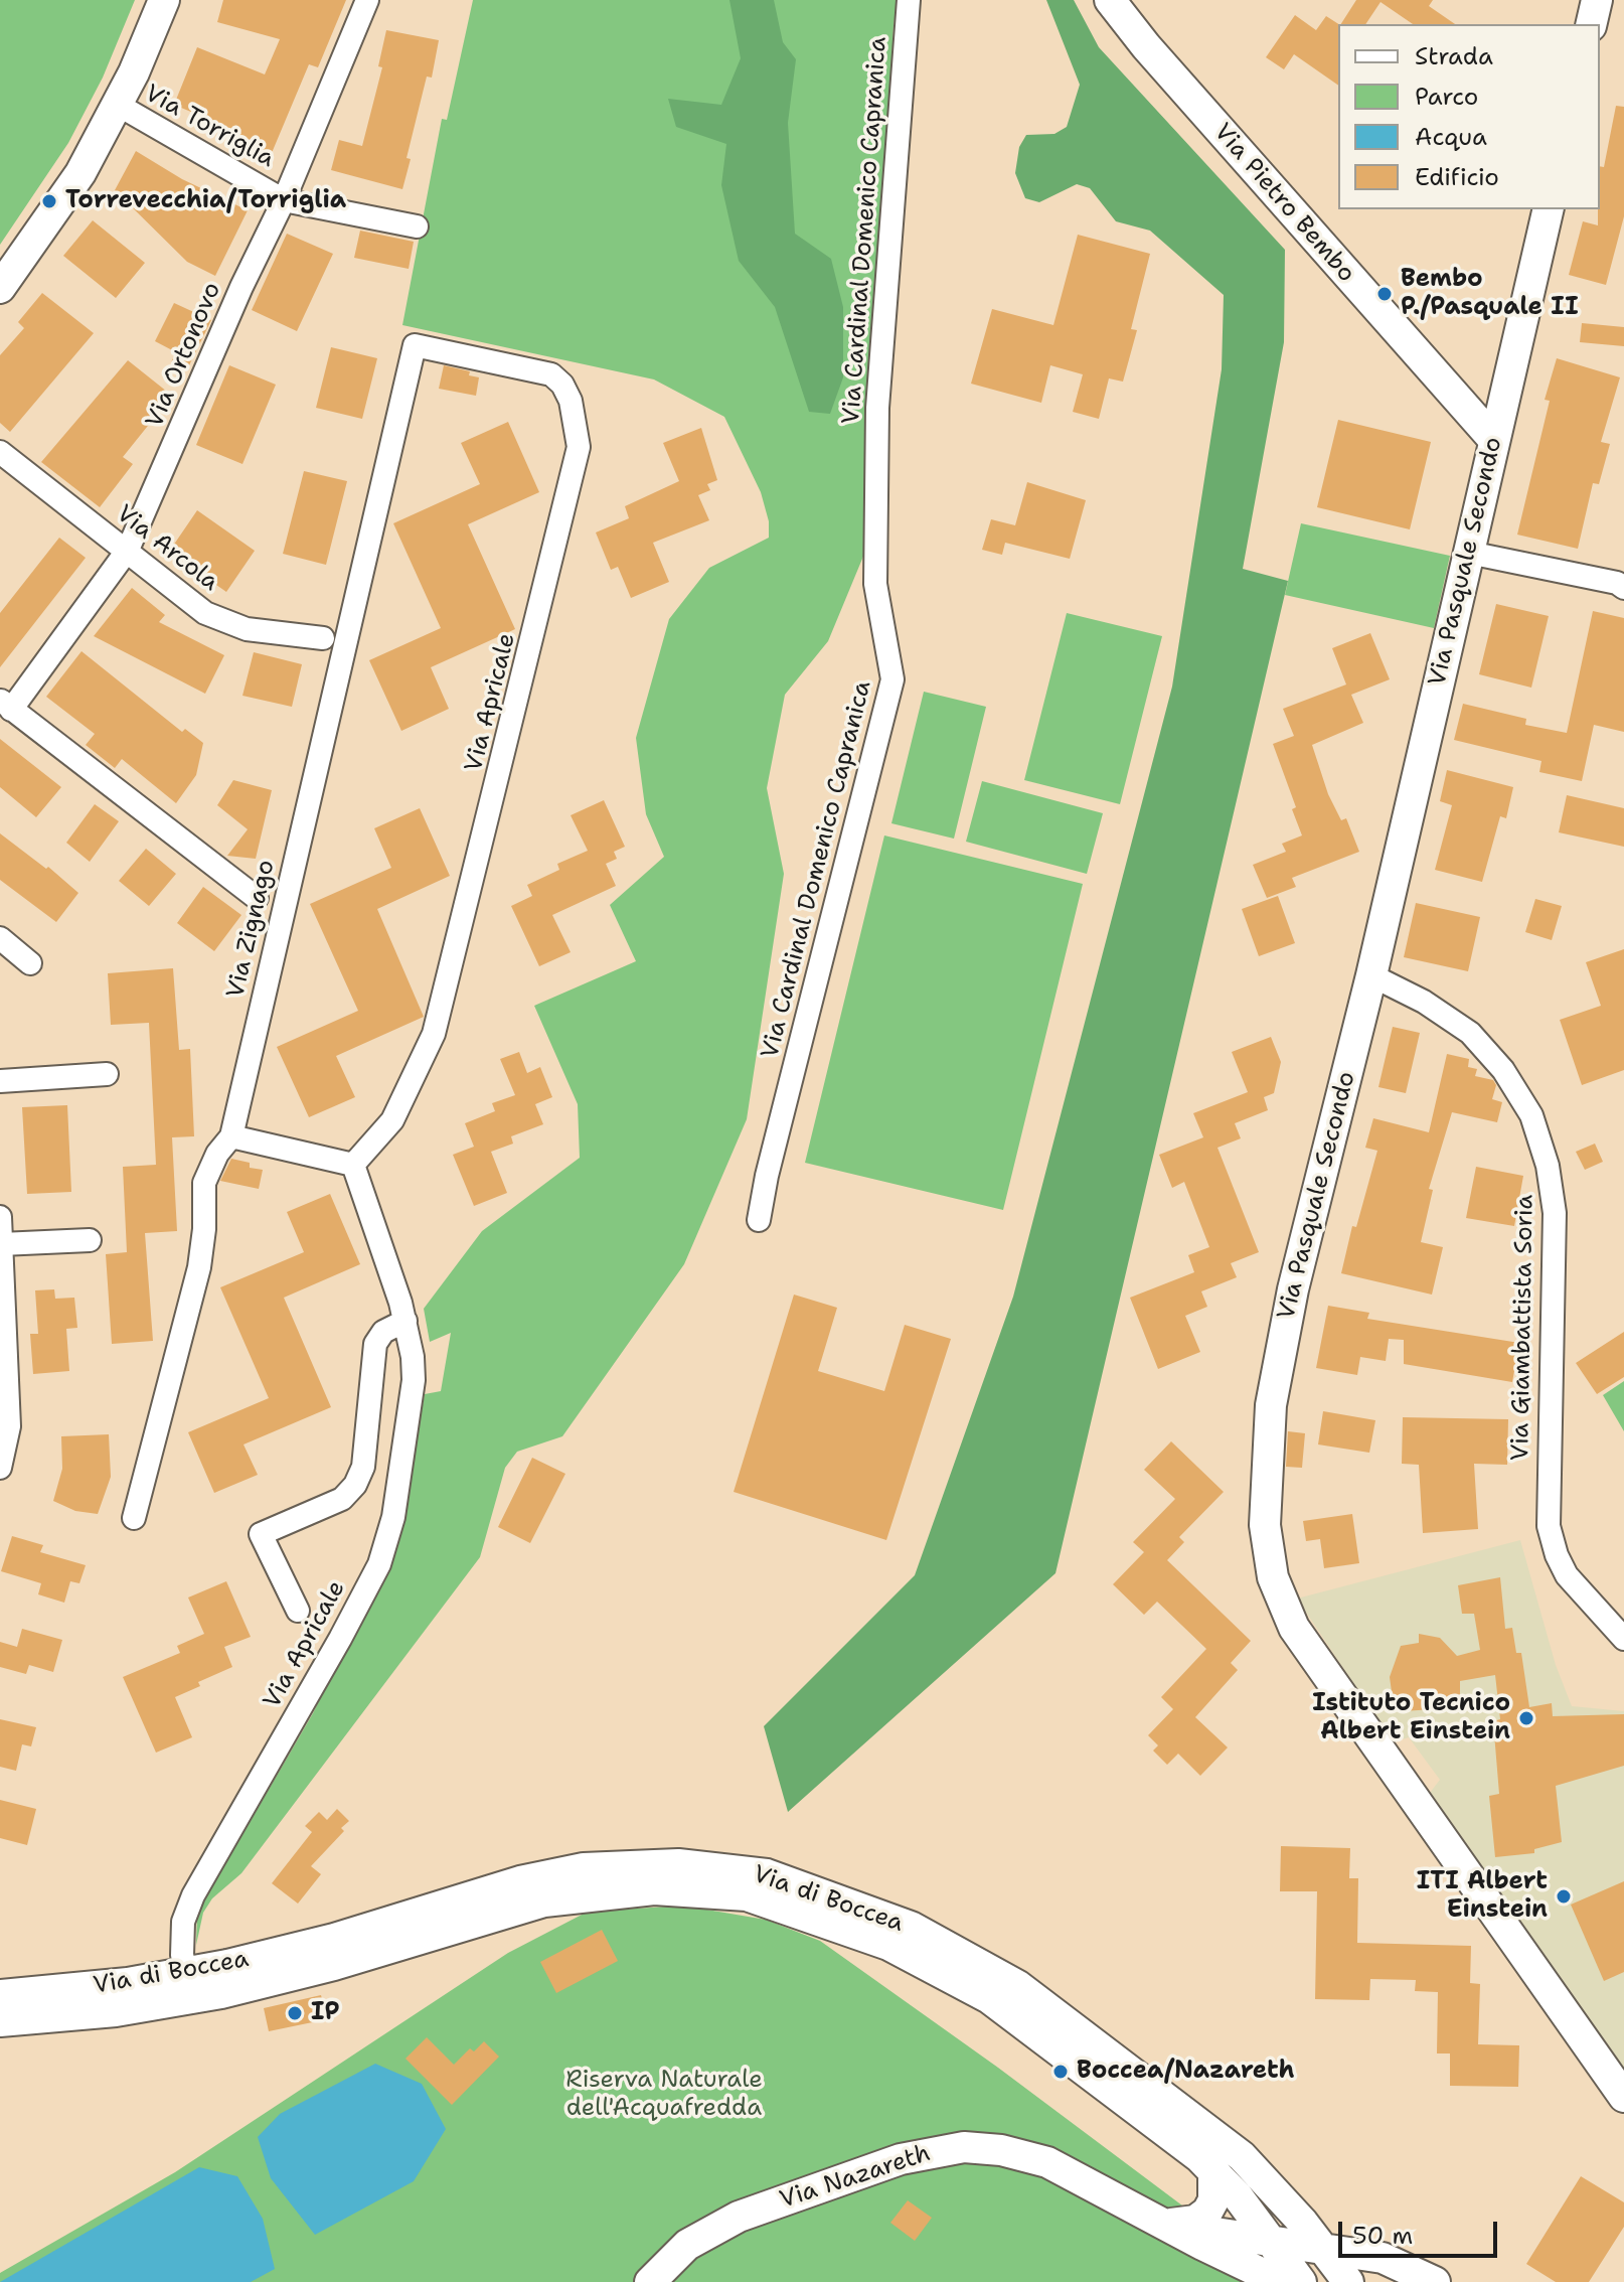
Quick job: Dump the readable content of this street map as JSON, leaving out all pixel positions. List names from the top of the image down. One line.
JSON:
{"streets":{"street":["Via Torriglia","Via Pietro Bembo","Via Cardinal Domenico Capranica","Via Ortonovo","Via Arcola","Via Pasquale Secondo","Via Apricale","Via Zignago","Via Giambattista Soria","Via di Boccea","Via Nazareth"]},"crossings":[["Via Torriglia","Via Ortonovo"],["Via Pietro Bembo","Via Pasquale Secondo"],["Via Ortonovo","Via Arcola"],["Via Pasquale Secondo","Via Giambattista Soria"],["Via Apricale","Via Zignago"],["Via Apricale","Via di Boccea"],["Via di Boccea","Via Nazareth"]],"parks":["Riserva Naturale dell'Acquafredda"],"places":["Torrevecchia/Torriglia","Bembo P./Pasquale II","Istituto Tecnico Albert Einstein","ITI Albert Einstein","IP","Boccea/Nazareth"],"legend":["Strada","Parco","Acqua","Edificio"],"scale_bar":"50 m"}
